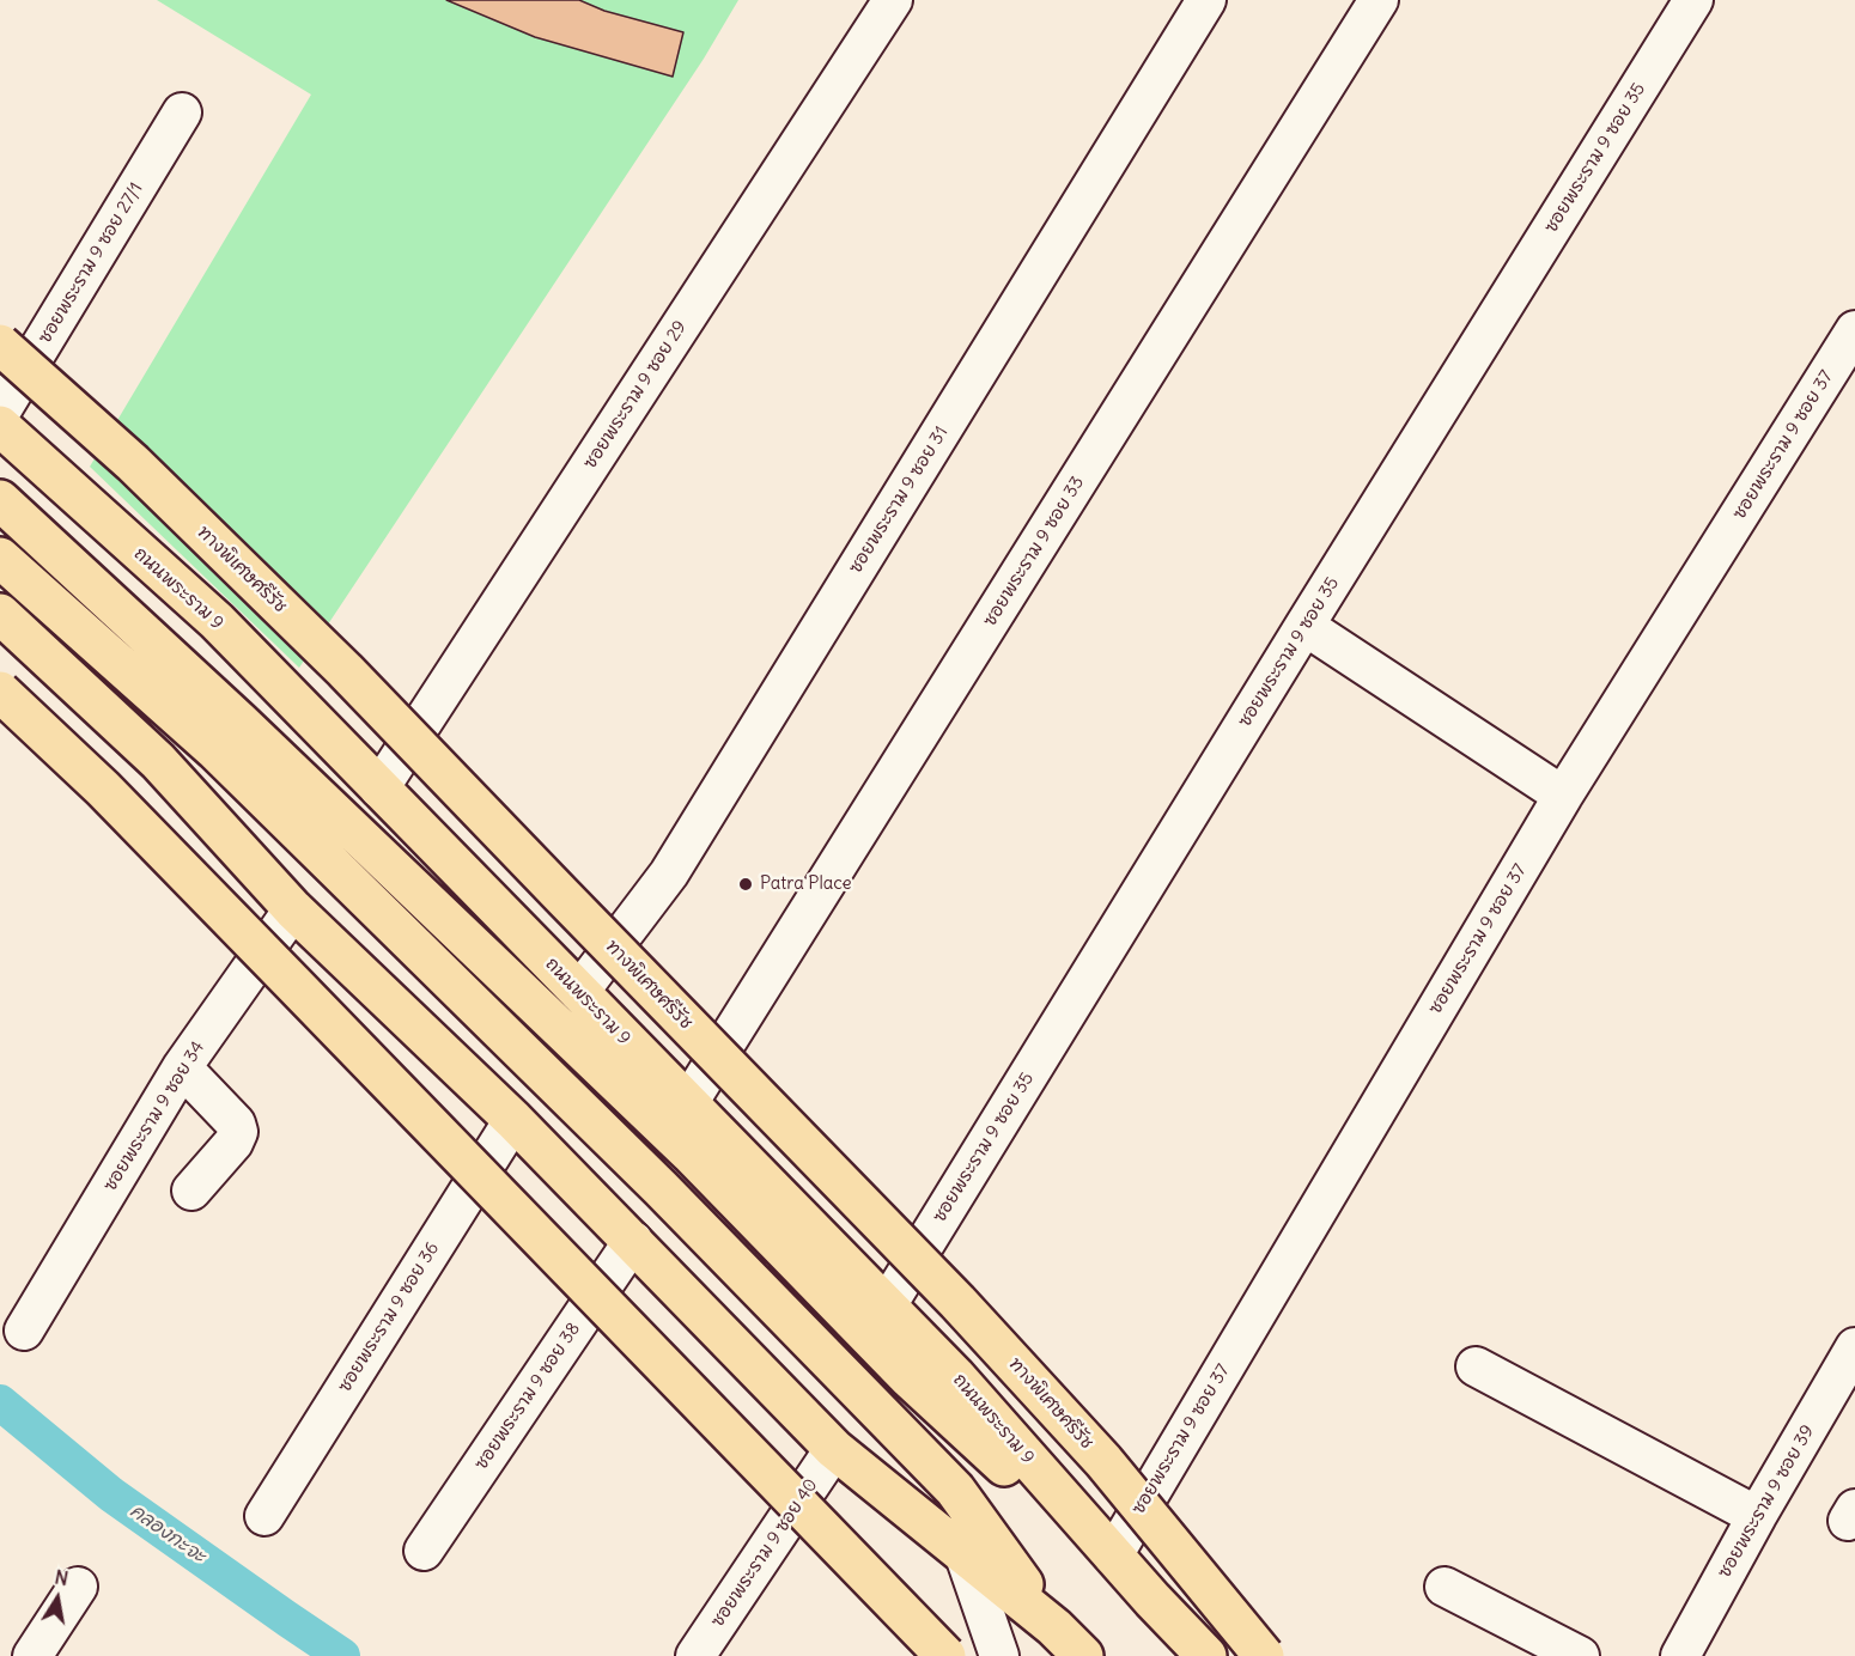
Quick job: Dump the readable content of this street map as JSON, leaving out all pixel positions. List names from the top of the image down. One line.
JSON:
{"streets":{"main road":["ทางพิเศษศรีรัช","ถนนพระราม 9"],"street":["ซอยพระราม 9 ซอย 35","ซอยพระราม 9 ซอย 27/1","ซอยพระราม 9 ซอย 29","ซอยพระราม 9 ซอย 37","ซอยพระราม 9 ซอย 31","ซอยพระราม 9 ซอย 33","ซอยพระราม 9 ซอย 34","ซอยพระราม 9 ซอย 36","ซอยพระราม 9 ซอย 38","ซอยพระราม 9 ซอย 39","ซอยพระราม 9 ซอย 40"]},"crossings":[["ซอยพระราม 9 ซอย 35","ถนนพระราม 9"],["ซอยพระราม 9 ซอย 29","ถนนพระราม 9"],["ซอยพระราม 9 ซอย 37","ถนนพระราม 9"],["ซอยพระราม 9 ซอย 31","ถนนพระราม 9"],["ซอยพระราม 9 ซอย 33","ถนนพระราม 9"]],"water":["คลองกะจะ"],"places":["Patra Place"],"north":"top"}
